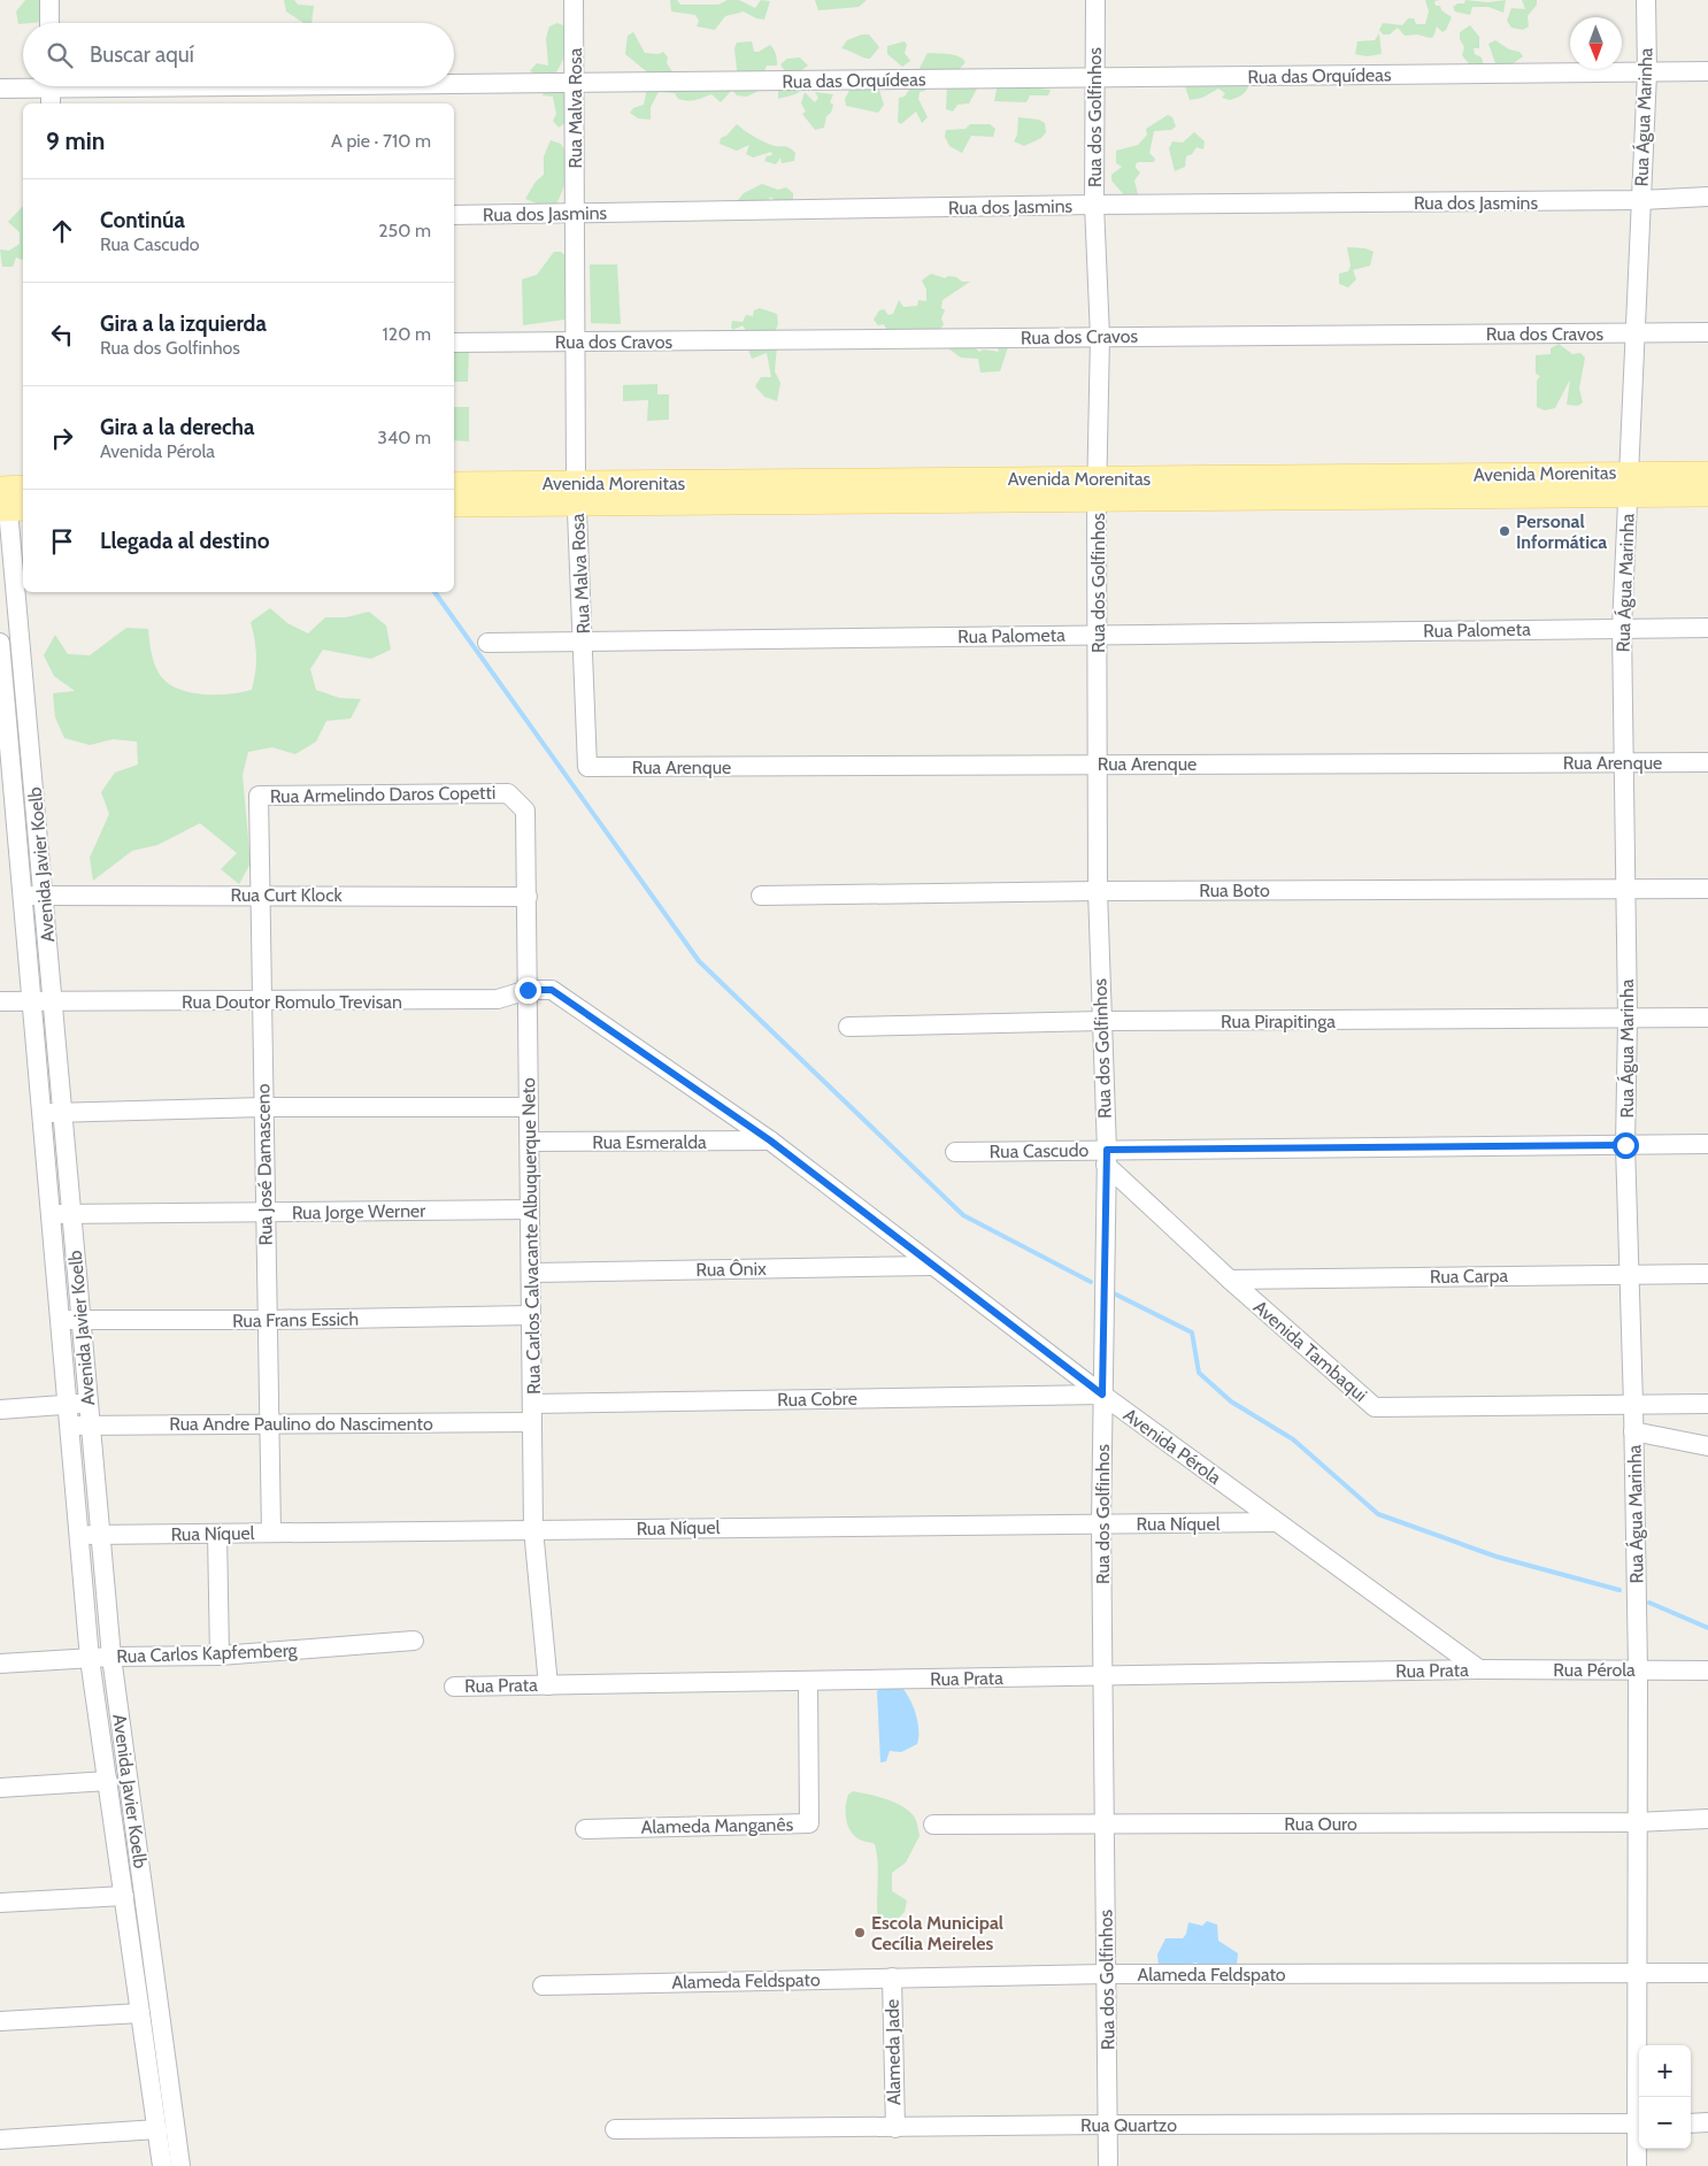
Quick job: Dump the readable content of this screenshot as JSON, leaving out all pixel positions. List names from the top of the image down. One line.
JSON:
{"streets":{"main road":["Avenida Morenitas"],"street":["Rua das Orquídeas","Rua Malva Rosa","Rua dos Golfinhos","Rua Água Marinha","Rua dos Jasmins","Rua dos Cravos","Rua Palometa","Rua Arenque","Rua Armelindo Daros Copetti","Avenida Javier Koelb","Rua Boto","Rua Curt Klock","Rua Doutor Romulo Trevisan","Rua Pirapitinga","Rua Esmeralda","Rua Cascudo","Rua José Damasceno","Rua Jorge Werner","Rua Carlos Calvacante Albuquerque Neto","Rua Ônix","Rua Carpa","Rua Frans Essich","Avenida Tambaqui","Rua Cobre","Rua Andre Paulino do Nascimento","Avenida Pérola","Rua Níquel","Rua Carlos Kapfemberg","Rua Pérola","Rua Prata","Rua Ouro","Alameda Manganês","Alameda Feldspato","Alameda Jade","Rua Quartzo"]},"crossings":[["Rua das Orquídeas","Rua Malva Rosa"],["Rua das Orquídeas","Rua dos Golfinhos"],["Rua das Orquídeas","Rua Água Marinha"],["Rua Malva Rosa","Rua dos Jasmins"],["Rua Malva Rosa","Rua dos Cravos"],["Rua Malva Rosa","Avenida Morenitas"],["Rua Malva Rosa","Rua Palometa"],["Rua Malva Rosa","Rua Arenque"],["Rua dos Golfinhos","Rua dos Jasmins"],["Rua dos Golfinhos","Rua dos Cravos"],["Rua dos Golfinhos","Avenida Morenitas"],["Rua dos Golfinhos","Rua Palometa"],["Rua dos Golfinhos","Rua Arenque"],["Rua dos Golfinhos","Rua Boto"],["Rua dos Golfinhos","Rua Pirapitinga"],["Rua dos Golfinhos","Rua Cascudo"],["Rua dos Golfinhos","Avenida Tambaqui"],["Rua dos Golfinhos","Rua Cobre"],["Rua dos Golfinhos","Avenida Pérola"],["Rua dos Golfinhos","Rua Níquel"],["Rua dos Golfinhos","Rua Prata"],["Rua dos Golfinhos","Rua Ouro"],["Rua dos Golfinhos","Alameda Feldspato"],["Rua dos Golfinhos","Rua Quartzo"],["Rua Água Marinha","Rua dos Jasmins"],["Rua Água Marinha","Rua dos Cravos"],["Rua Água Marinha","Avenida Morenitas"],["Rua Água Marinha","Rua Palometa"],["Rua Água Marinha","Rua Arenque"],["Rua Água Marinha","Rua Boto"],["Rua Água Marinha","Rua Pirapitinga"],["Rua Água Marinha","Rua Cascudo"],["Rua Água Marinha","Rua Carpa"],["Rua Água Marinha","Avenida Tambaqui"],["Rua Água Marinha","Rua Pérola"],["Rua Água Marinha","Rua Ouro"],["Rua Água Marinha","Alameda Feldspato"],["Rua Armelindo Daros Copetti","Rua José Damasceno"],["Rua Armelindo Daros Copetti","Rua Carlos Calvacante Albuquerque Neto"],["Avenida Javier Koelb","Rua Curt Klock"],["Avenida Javier Koelb","Rua Doutor Romulo Trevisan"],["Avenida Javier Koelb","Rua Jorge Werner"],["Avenida Javier Koelb","Rua Frans Essich"],["Avenida Javier Koelb","Rua Andre Paulino do Nascimento"],["Avenida Javier Koelb","Rua Níquel"],["Avenida Javier Koelb","Rua Carlos Kapfemberg"],["Rua Curt Klock","Rua José Damasceno"],["Rua Curt Klock","Rua Carlos Calvacante Albuquerque Neto"],["Rua Doutor Romulo Trevisan","Rua José Damasceno"],["Rua Doutor Romulo Trevisan","Rua Carlos Calvacante Albuquerque Neto"],["Rua Doutor Romulo Trevisan","Avenida Pérola"],["Rua Esmeralda","Rua Carlos Calvacante Albuquerque Neto"],["Rua Esmeralda","Avenida Pérola"],["Rua Cascudo","Avenida Tambaqui"],["Rua José Damasceno","Rua Jorge Werner"],["Rua José Damasceno","Rua Frans Essich"],["Rua José Damasceno","Rua Andre Paulino do Nascimento"],["Rua José Damasceno","Rua Níquel"],["Rua Jorge Werner","Rua Carlos Calvacante Albuquerque Neto"],["Rua Carlos Calvacante Albuquerque Neto","Rua Ônix"],["Rua Carlos Calvacante Albuquerque Neto","Rua Frans Essich"],["Rua Carlos Calvacante Albuquerque Neto","Rua Cobre"],["Rua Carlos Calvacante Albuquerque Neto","Rua Andre Paulino do Nascimento"],["Rua Carlos Calvacante Albuquerque Neto","Avenida Pérola"],["Rua Carlos Calvacante Albuquerque Neto","Rua Níquel"],["Rua Carlos Calvacante Albuquerque Neto","Rua Prata"],["Rua Ônix","Avenida Pérola"],["Rua Carpa","Avenida Tambaqui"],["Rua Cobre","Rua Andre Paulino do Nascimento"],["Rua Cobre","Avenida Pérola"],["Avenida Pérola","Rua Níquel"],["Avenida Pérola","Rua Pérola"],["Avenida Pérola","Rua Prata"],["Rua Pérola","Rua Prata"],["Rua Prata","Alameda Manganês"],["Alameda Feldspato","Alameda Jade"],["Alameda Jade","Rua Quartzo"]],"places":["Personal Informática","Escola Municipal Cecília Meireles"],"north":"bottom","page":{"search":"Buscar aquí","heading":["9 min","A pie · 710 m"],"list":[["Continúa","Rua Cascudo","250 m"],["Gira a la izquierda","Rua dos Golfinhos","120 m"],["Gira a la derecha","Avenida Pérola","340 m"],"Llegada al destino"],"map_buttons":["+","−"]}}
